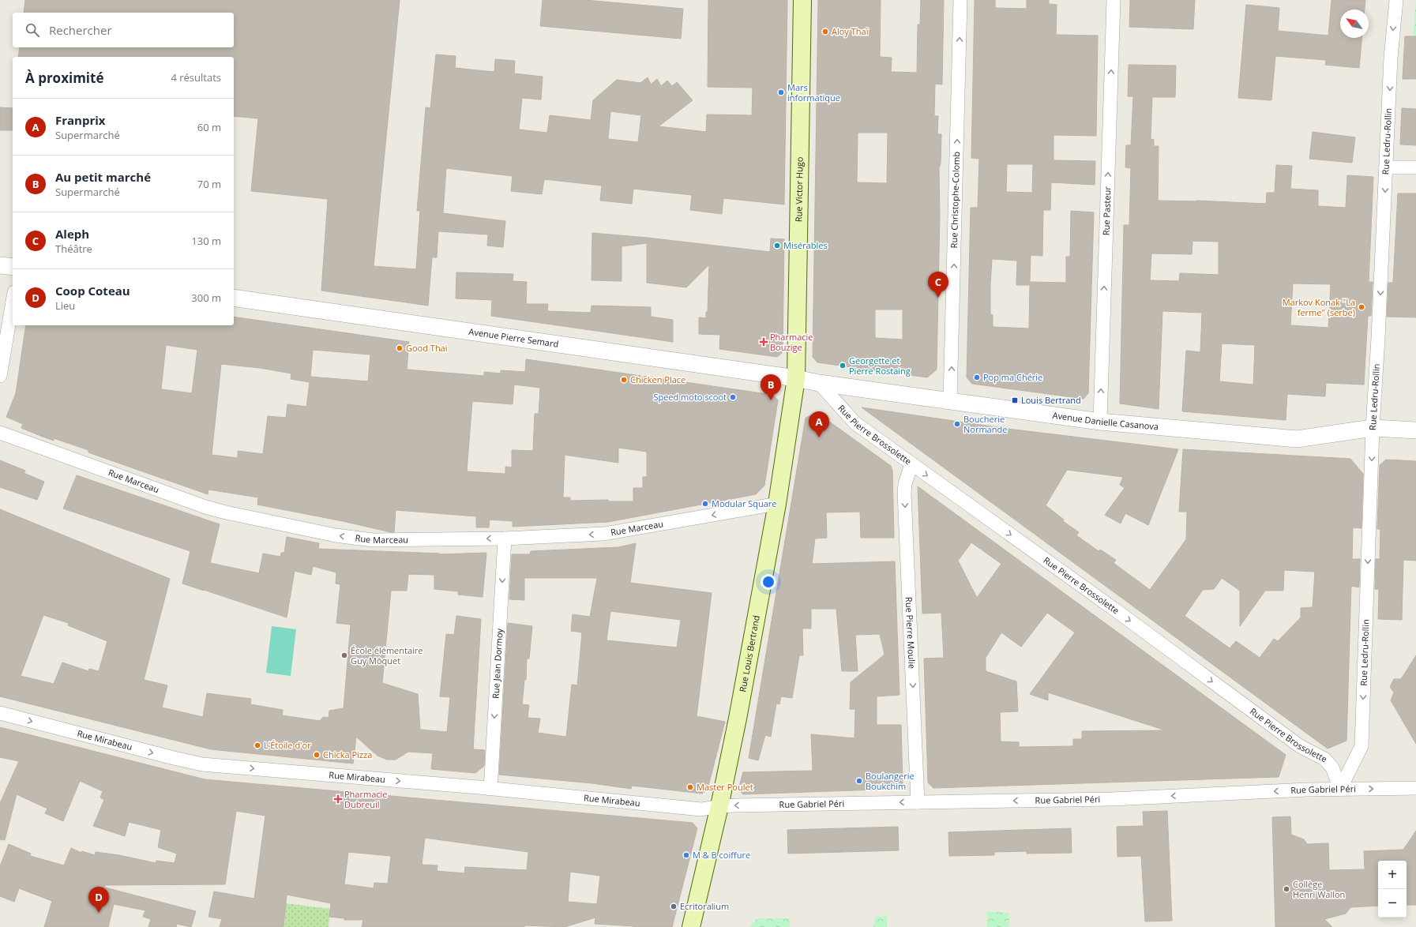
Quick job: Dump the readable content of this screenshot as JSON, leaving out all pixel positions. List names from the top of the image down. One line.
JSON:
{"streets":{"main road":["Rue Victor Hugo","Rue Louis Bertrand"],"street":["Rue Ledru-Rollin","Rue Christophe-Colomb","Rue Pasteur","Avenue Pierre Semard","Avenue Danielle Casanova","Rue Pierre Brossolette","Rue Marceau","Rue Pierre Moulie","Rue Jean Dormoy","Rue Mirabeau","Rue Gabriel Péri"]},"crossings":[["Rue Ledru-Rollin","Avenue Danielle Casanova"],["Rue Ledru-Rollin","Rue Pierre Brossolette"],["Rue Ledru-Rollin","Rue Gabriel Péri"],["Rue Victor Hugo","Avenue Pierre Semard"],["Rue Victor Hugo","Avenue Danielle Casanova"],["Rue Victor Hugo","Rue Louis Bertrand"],["Rue Christophe-Colomb","Avenue Danielle Casanova"],["Rue Pasteur","Avenue Danielle Casanova"],["Avenue Pierre Semard","Avenue Danielle Casanova"],["Avenue Pierre Semard","Rue Louis Bertrand"],["Avenue Danielle Casanova","Rue Pierre Brossolette"],["Avenue Danielle Casanova","Rue Louis Bertrand"],["Rue Pierre Brossolette","Rue Pierre Moulie"],["Rue Pierre Brossolette","Rue Gabriel Péri"],["Rue Marceau","Rue Louis Bertrand"],["Rue Marceau","Rue Jean Dormoy"],["Rue Pierre Moulie","Rue Gabriel Péri"],["Rue Louis Bertrand","Rue Mirabeau"],["Rue Louis Bertrand","Rue Gabriel Péri"],["Rue Jean Dormoy","Rue Mirabeau"],["Rue Mirabeau","Rue Gabriel Péri"]],"one_way":["Rue Ledru-Rollin","Rue Christophe-Colomb","Rue Pasteur","Rue Pierre Brossolette","Rue Marceau","Rue Pierre Moulie","Rue Jean Dormoy","Rue Mirabeau"],"places":{"other":["Aloy Thaï","Mars informatique","Misérables","Markov Konak \"La ferme\" (serbe)","Good Thai","Georgette et Pierre Rostaing","Pop ma Chérie","Chicken Place","Speed moto scoot","Boucherie Normande","Modular Square","École élémentaire Guy Môquet","L'Étoile d'or","Chicka Pizza","Boulangerie Boukchim","Master Poulet","M & B coiffure","Collège Henri Wallon","Ecritoralium"],"health":["Pharmacie Bouzige","Pharmacie Dubreuil"],"transit":["Louis Bertrand"]},"north":"top left","page":{"search":"Rechercher","heading":["À proximité","4 résultats"],"list":[{"mark":"A","name":"Franprix","note":"Supermarché","value":"60 m"},{"mark":"B","name":"Au petit marché","note":"Supermarché","value":"70 m"},{"mark":"C","name":"Aleph","note":"Théâtre","value":"130 m"},{"mark":"D","name":"Coop Coteau","note":"Lieu","value":"300 m"}],"pins":["C","B","A","D"],"map_buttons":["+","−"]}}
